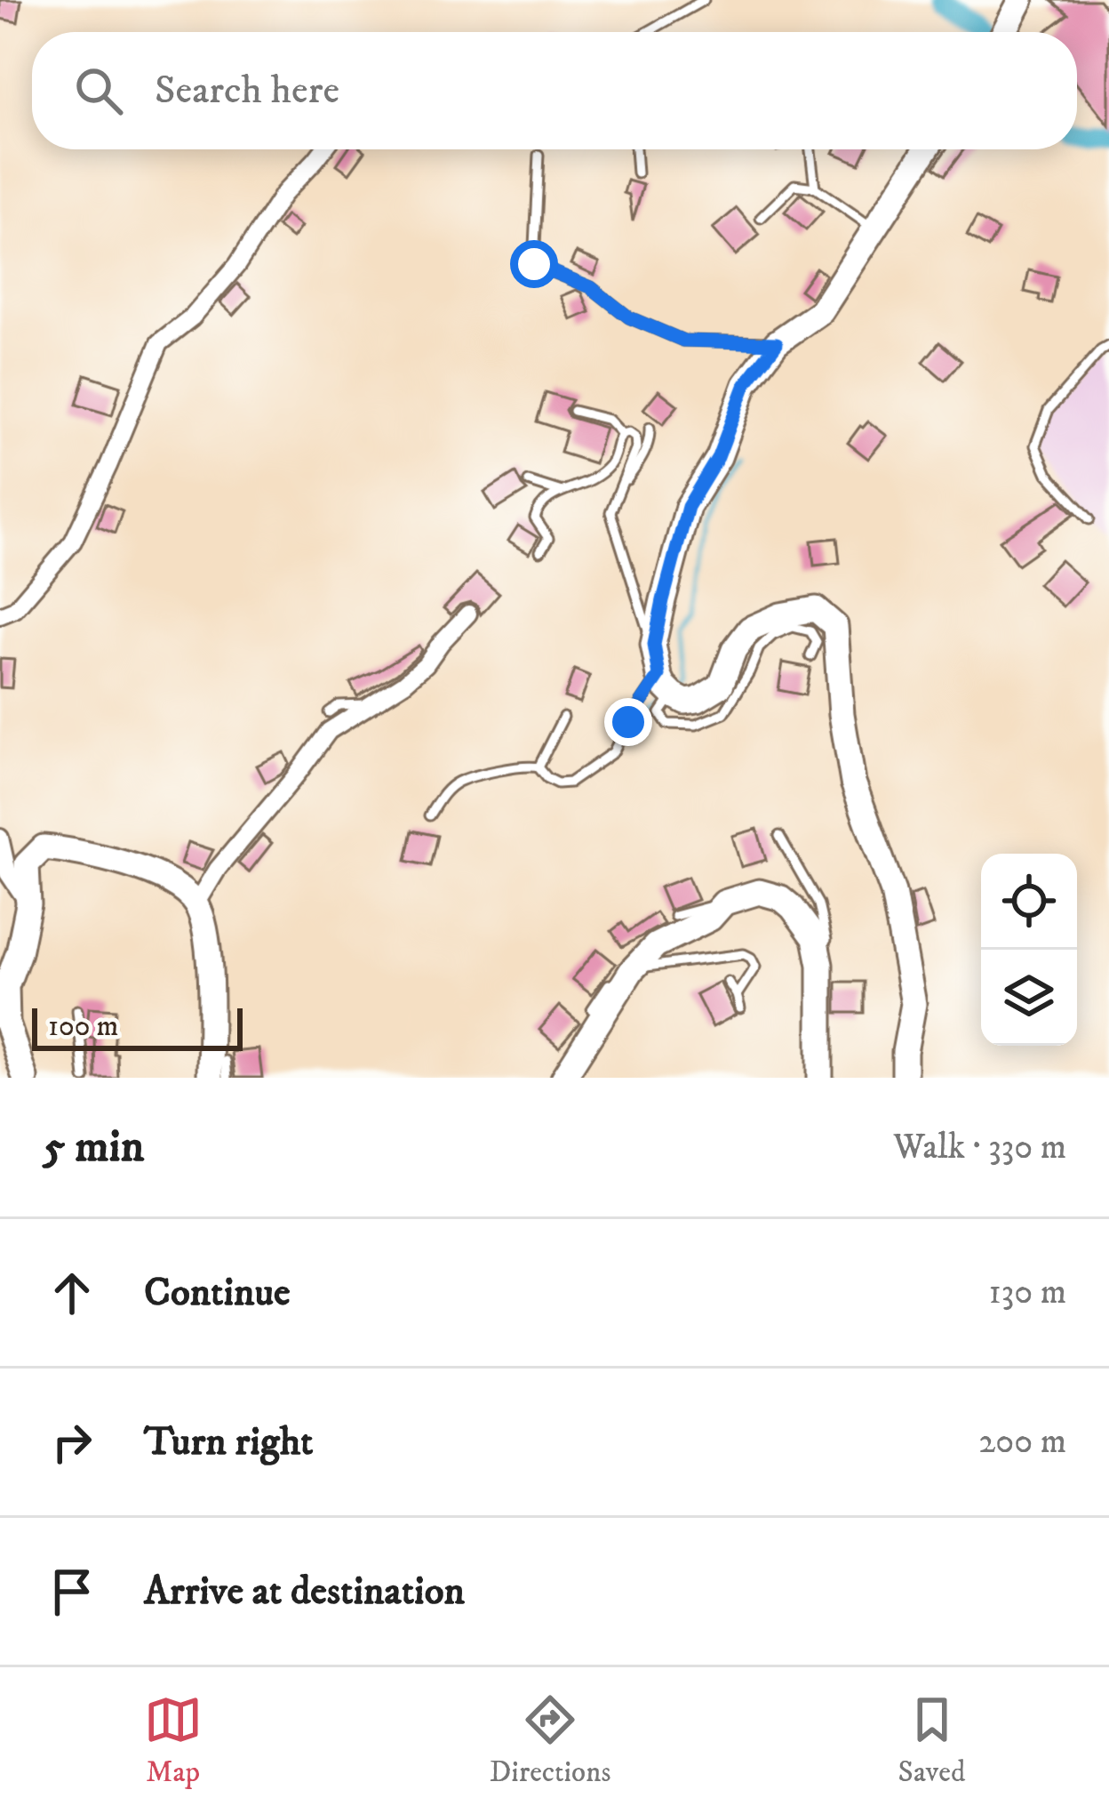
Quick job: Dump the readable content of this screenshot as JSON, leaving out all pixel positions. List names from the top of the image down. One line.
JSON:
{"scale_bar":"100 m","page":{"search":"Search here","scale":"100 m","heading":["5 min","Walk · 330 m"],"list":[["Continue","130 m"],["Turn right","200 m"],"Arrive at destination"],"nav":["Map","Directions","Saved"]}}
